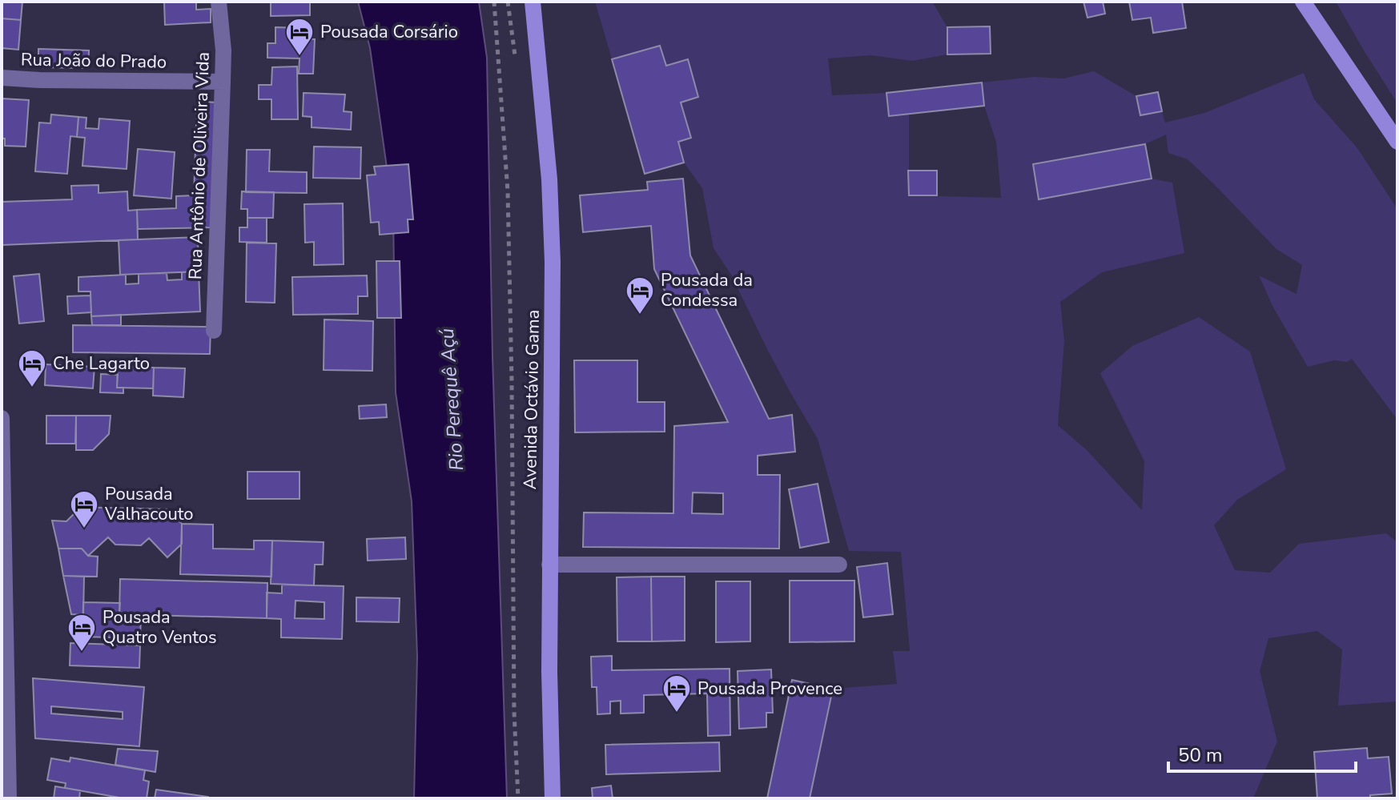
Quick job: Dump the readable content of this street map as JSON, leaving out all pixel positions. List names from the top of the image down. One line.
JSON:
{"streets":{"street":["Rua João do Prado","Rua Antônio de Oliveira Vida","Avenida Octávio Gama"]},"crossings":[["Rua João do Prado","Rua Antônio de Oliveira Vida"]],"water":["Rio Perequê Açú"],"places":{"hotel":["Pousada Corsário","Pousada da Condessa","Che Lagarto","Pousada Valhacouto","Pousada Quatro Ventos","Pousada Provence"]},"scale_bar":"50 m"}
